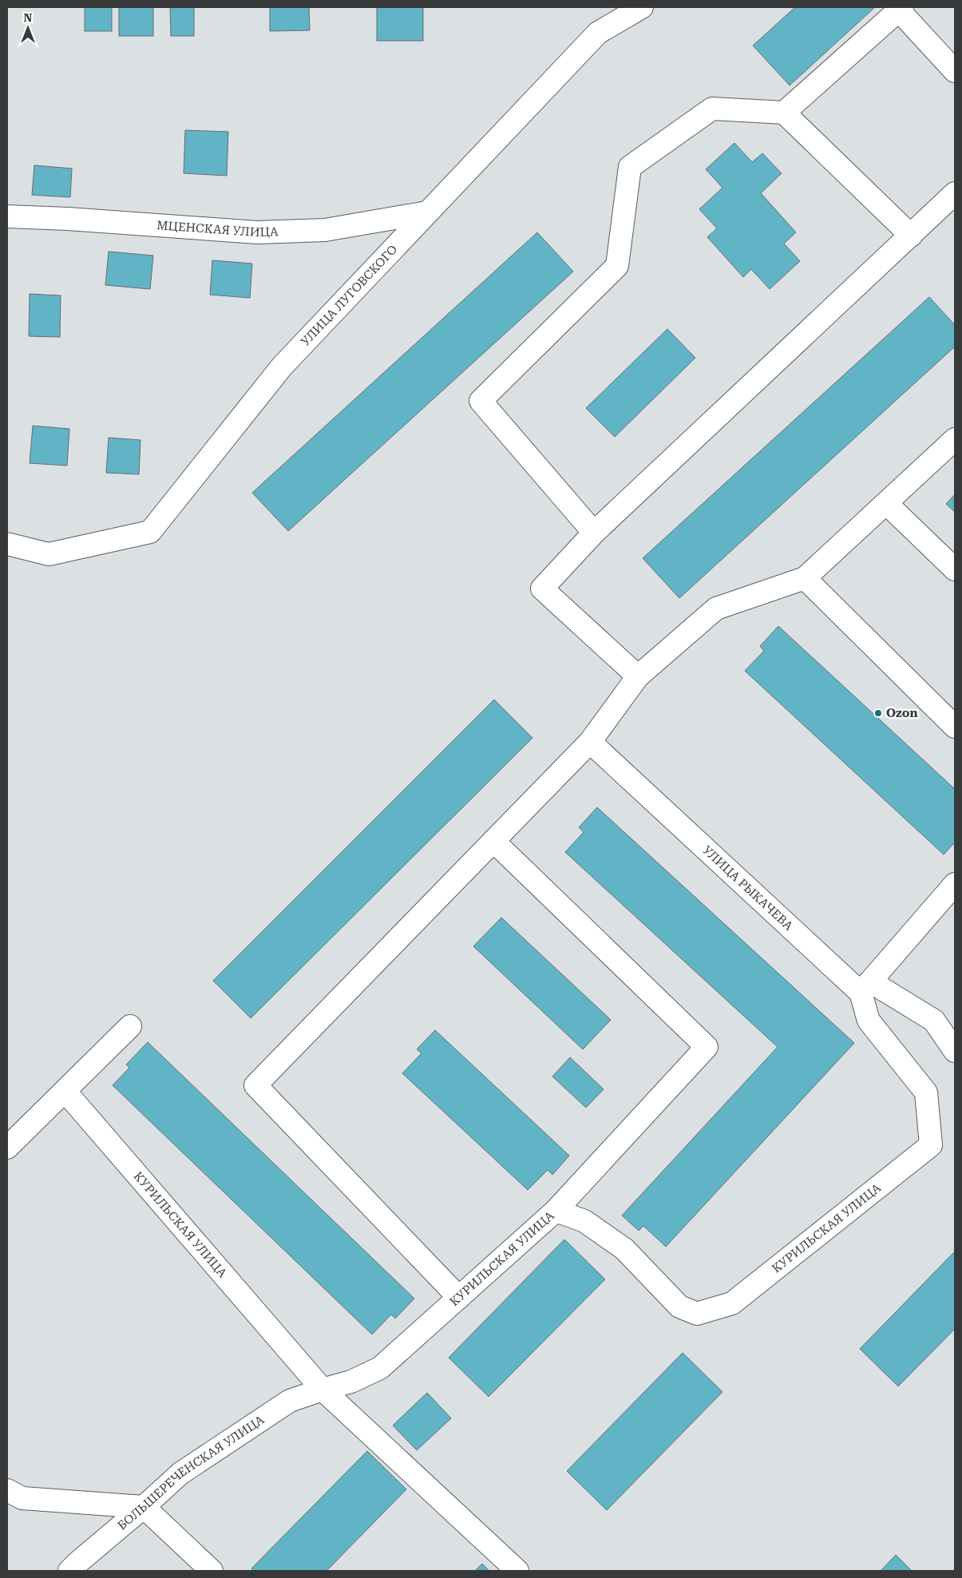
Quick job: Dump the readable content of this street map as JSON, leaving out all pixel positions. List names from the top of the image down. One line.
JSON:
{"streets":{"street":["МЦЕНСКАЯ УЛИЦА","УЛИЦА ЛУГОВСКОГО","УЛИЦА РЫКАЧЕВА","КУРИЛЬСКАЯ УЛИЦА","БОЛЬШЕРЕЧЕНСКАЯ УЛИЦА"]},"crossings":[["МЦЕНСКАЯ УЛИЦА","УЛИЦА ЛУГОВСКОГО"],["УЛИЦА РЫКАЧЕВА","КУРИЛЬСКАЯ УЛИЦА"],["КУРИЛЬСКАЯ УЛИЦА","БОЛЬШЕРЕЧЕНСКАЯ УЛИЦА"]],"places":["Ozon"],"north":"top"}
